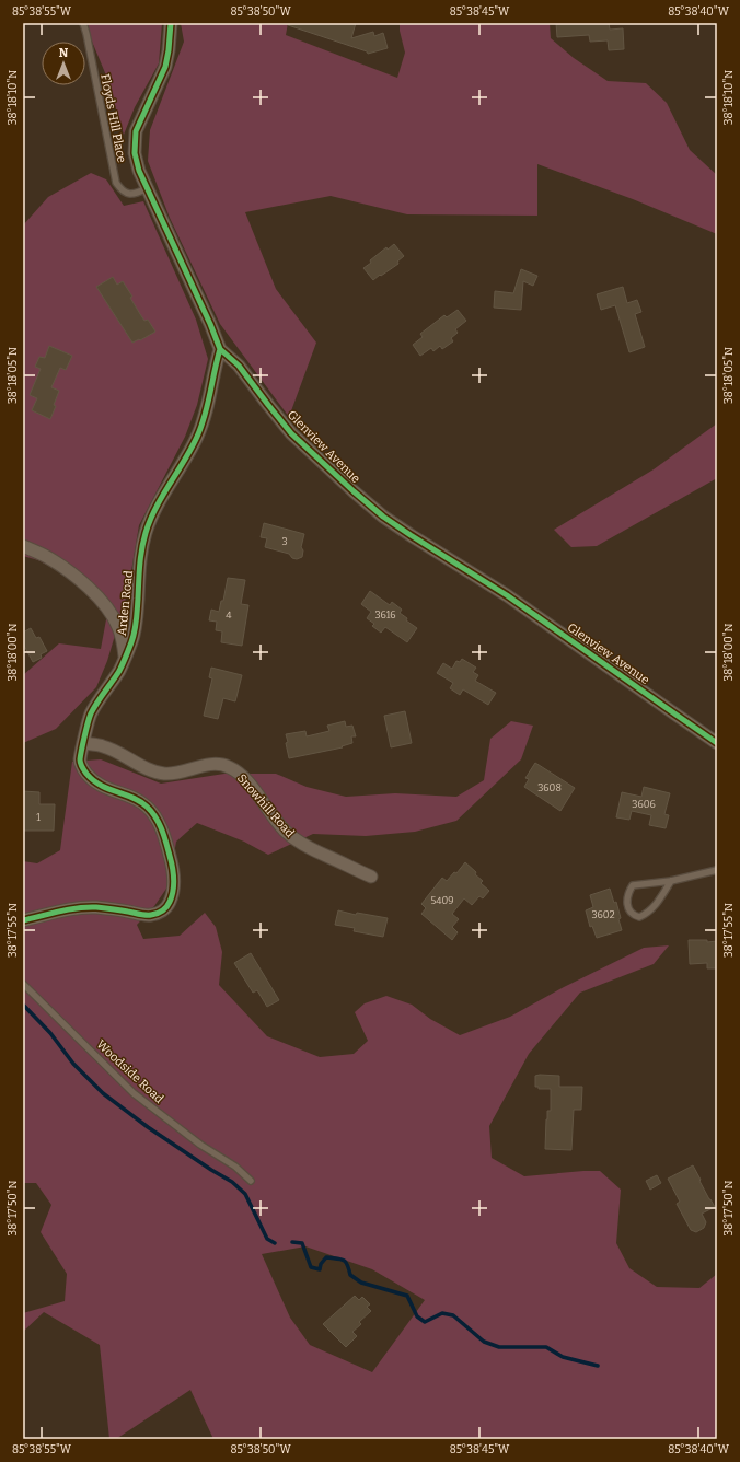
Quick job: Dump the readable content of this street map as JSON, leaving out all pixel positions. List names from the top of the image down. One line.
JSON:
{"streets":{"street":["Glenview Avenue","Arden Road","Snowhill Road"],"lane":["Floyds Hill Place","Woodside Road"]},"crossings":[["Glenview Avenue","Arden Road"],["Arden Road","Snowhill Road"]],"house_numbers":["3","4","3616","3608","3606","1","5409","3602"],"north":"top","coordinates":["85°38'55\"W","85°38'50\"W","85°38'45\"W","85°38'40\"W","38°18'10\"N","38°18'05\"N","38°18'00\"N","38°17'55\"N","38°17'50\"N"]}
